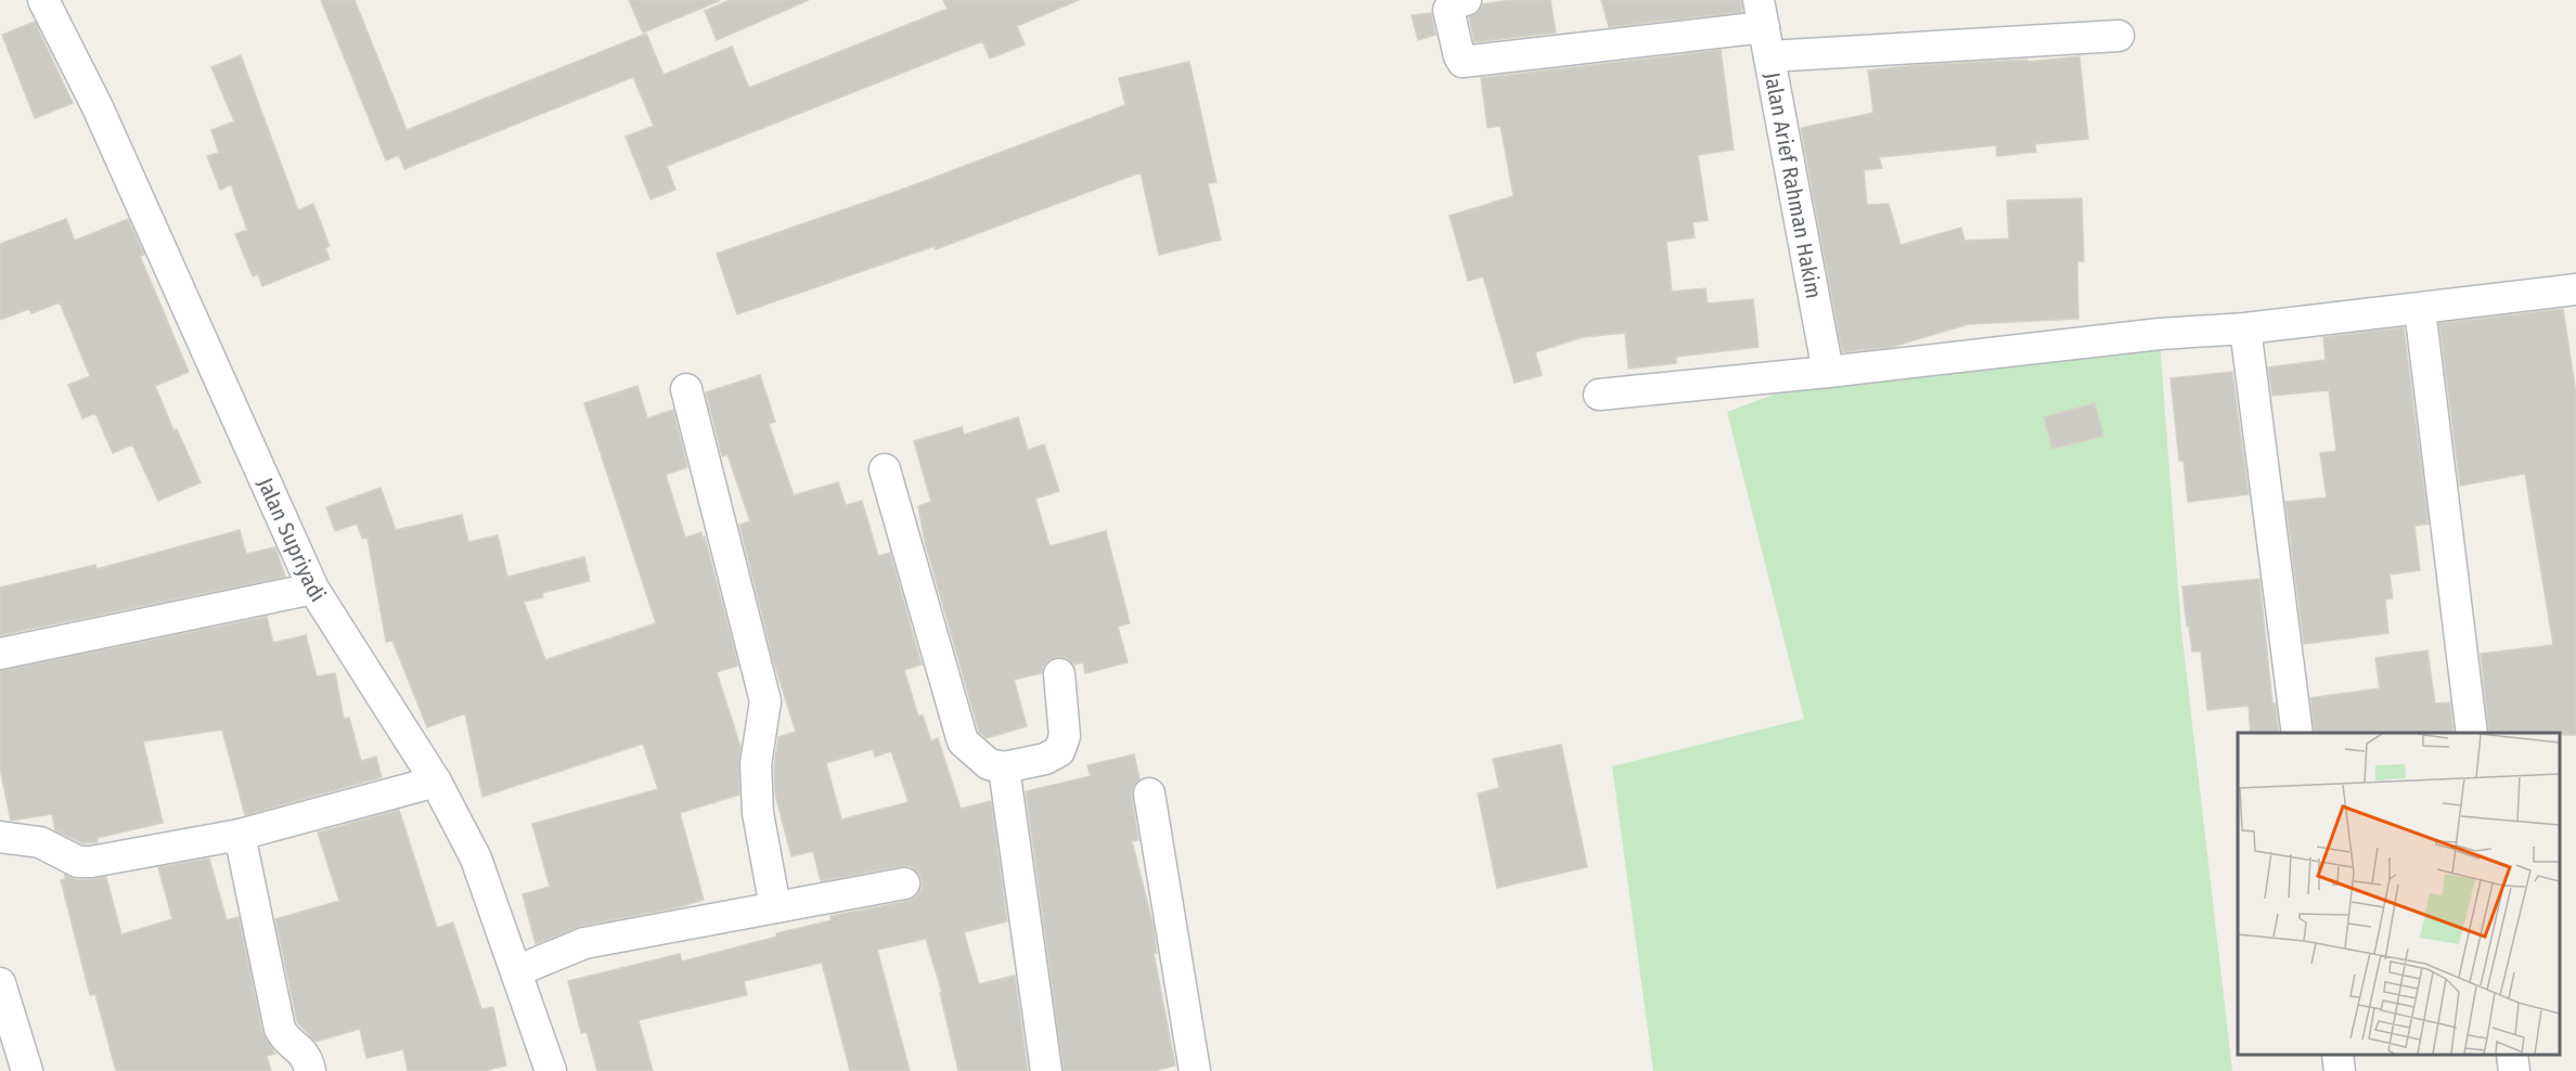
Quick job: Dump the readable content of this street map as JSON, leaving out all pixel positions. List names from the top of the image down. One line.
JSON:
{"streets":{"street":["Jalan Arief Rahman Hakim","Jalan Supriyadi"]}}
